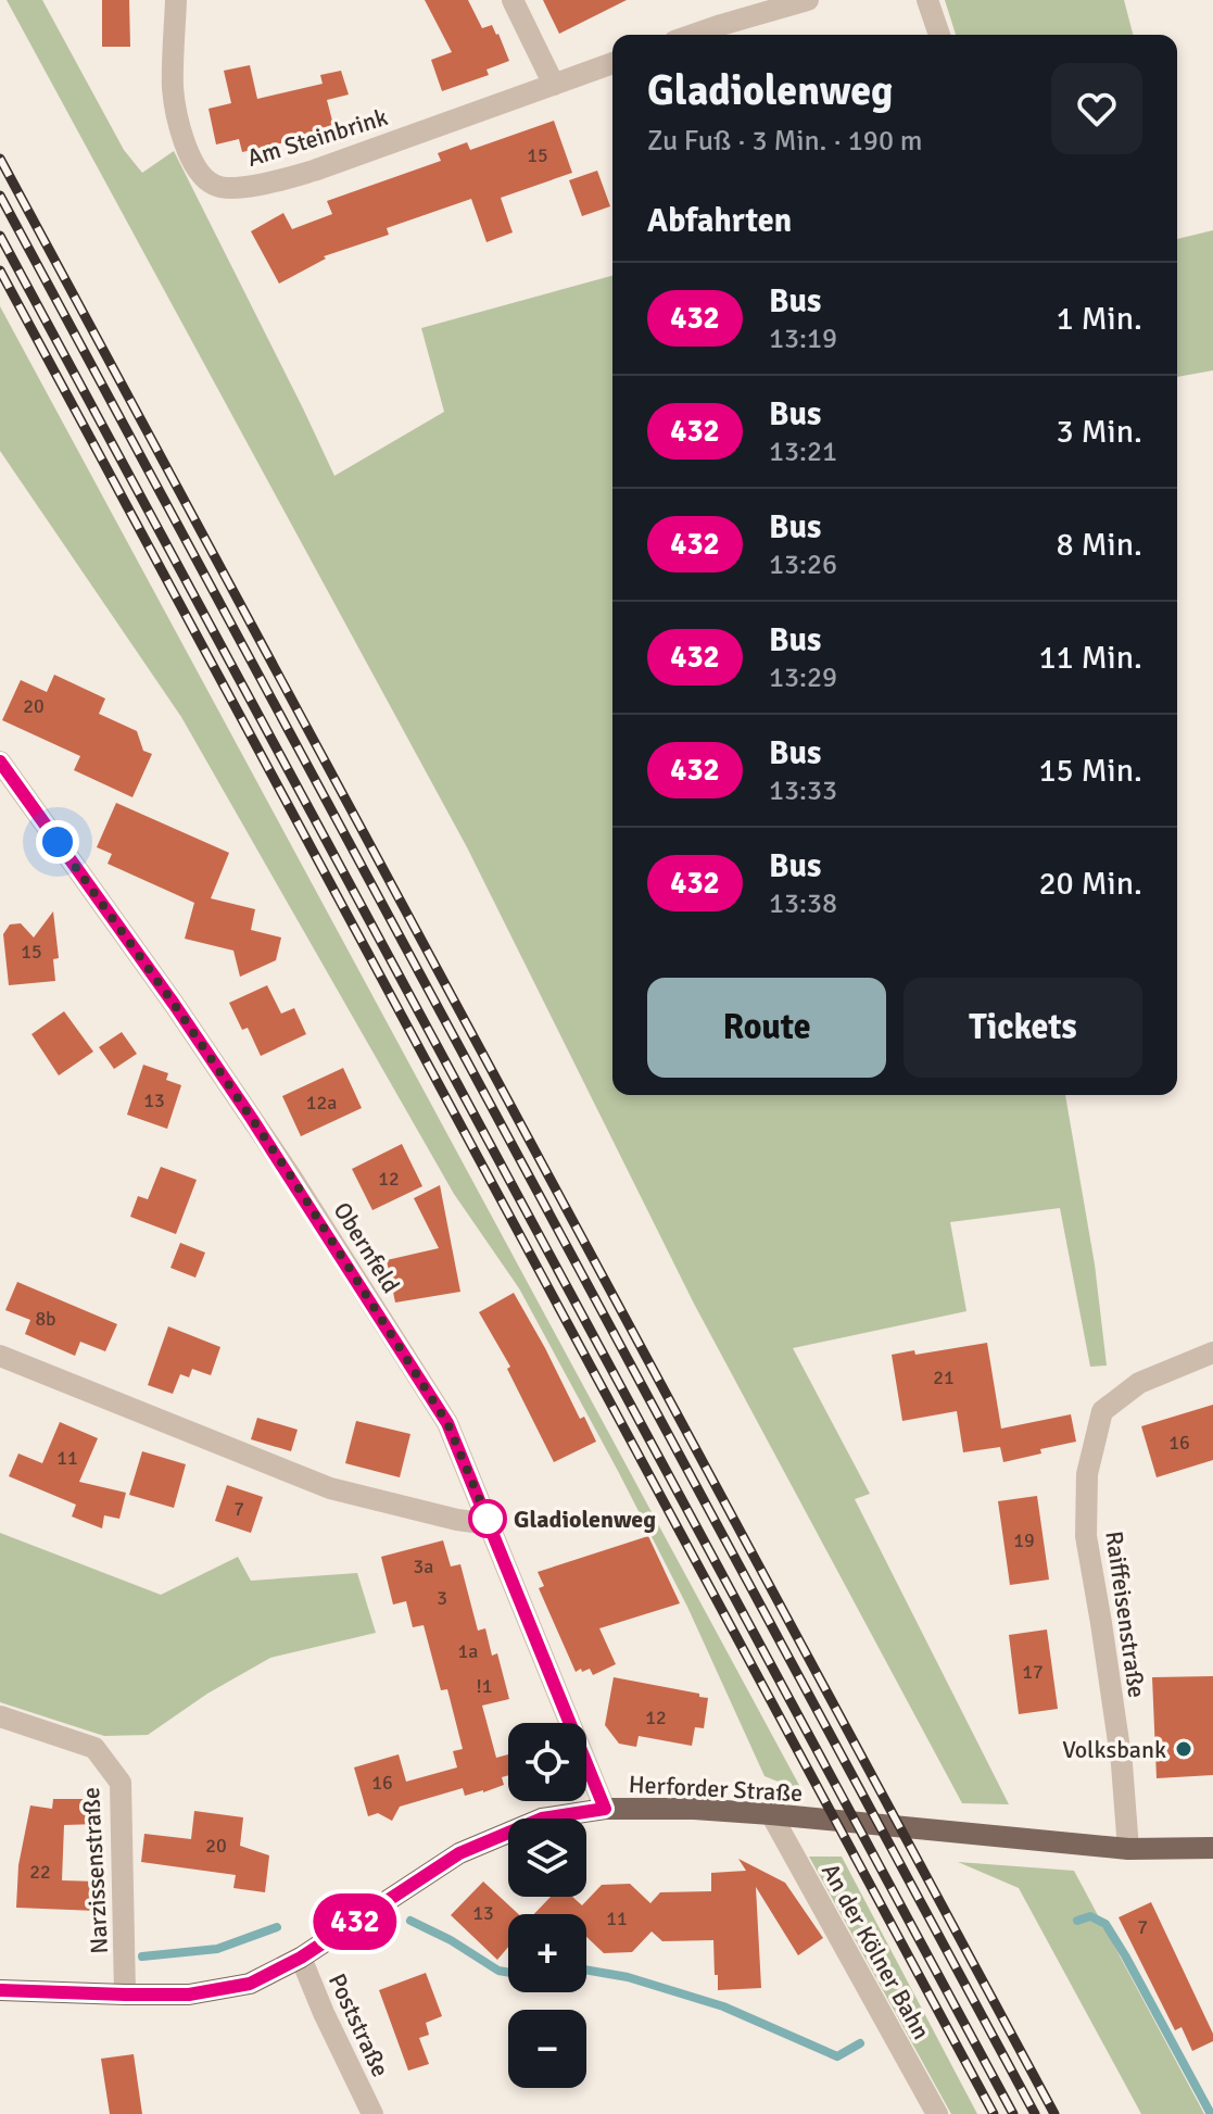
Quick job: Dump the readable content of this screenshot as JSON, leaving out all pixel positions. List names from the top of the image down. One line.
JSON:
{"streets":{"main road":["Herforder Straße"],"street":["Am Steinbrink","Obernfeld","Raiffeisenstraße","Narzissenstraße","An der Kölner Bahn","Poststraße"]},"crossings":[["Obernfeld","Herforder Straße"],["Raiffeisenstraße","Herforder Straße"],["Herforder Straße","Narzissenstraße"],["Herforder Straße","An der Kölner Bahn"],["Herforder Straße","Poststraße"]],"places":["Gladiolenweg","Volksbank"],"lines":["bus line 432"],"house_numbers":["15","20","15","13","12a","12","8b","21","16","11","7","19","3a","3","1a","17","!1","12","16","20","22","13","11","7"],"page":{"on_map":"432","heading":[["Gladiolenweg","Zu Fuß · 3 Min. · 190 m"],"Abfahrten"],"list":[{"mark":"432","name":"Bus","note":"13:19","value":"1 Min."},{"mark":"432","name":"Bus","note":"13:21","value":"3 Min."},{"mark":"432","name":"Bus","note":"13:26","value":"8 Min."},{"mark":"432","name":"Bus","note":"13:29","value":"11 Min."},{"mark":"432","name":"Bus","note":"13:33","value":"15 Min."},{"mark":"432","name":"Bus","note":"13:38","value":"20 Min."}],"buttons":["Route","Tickets"],"map_buttons":["+","−"]}}
